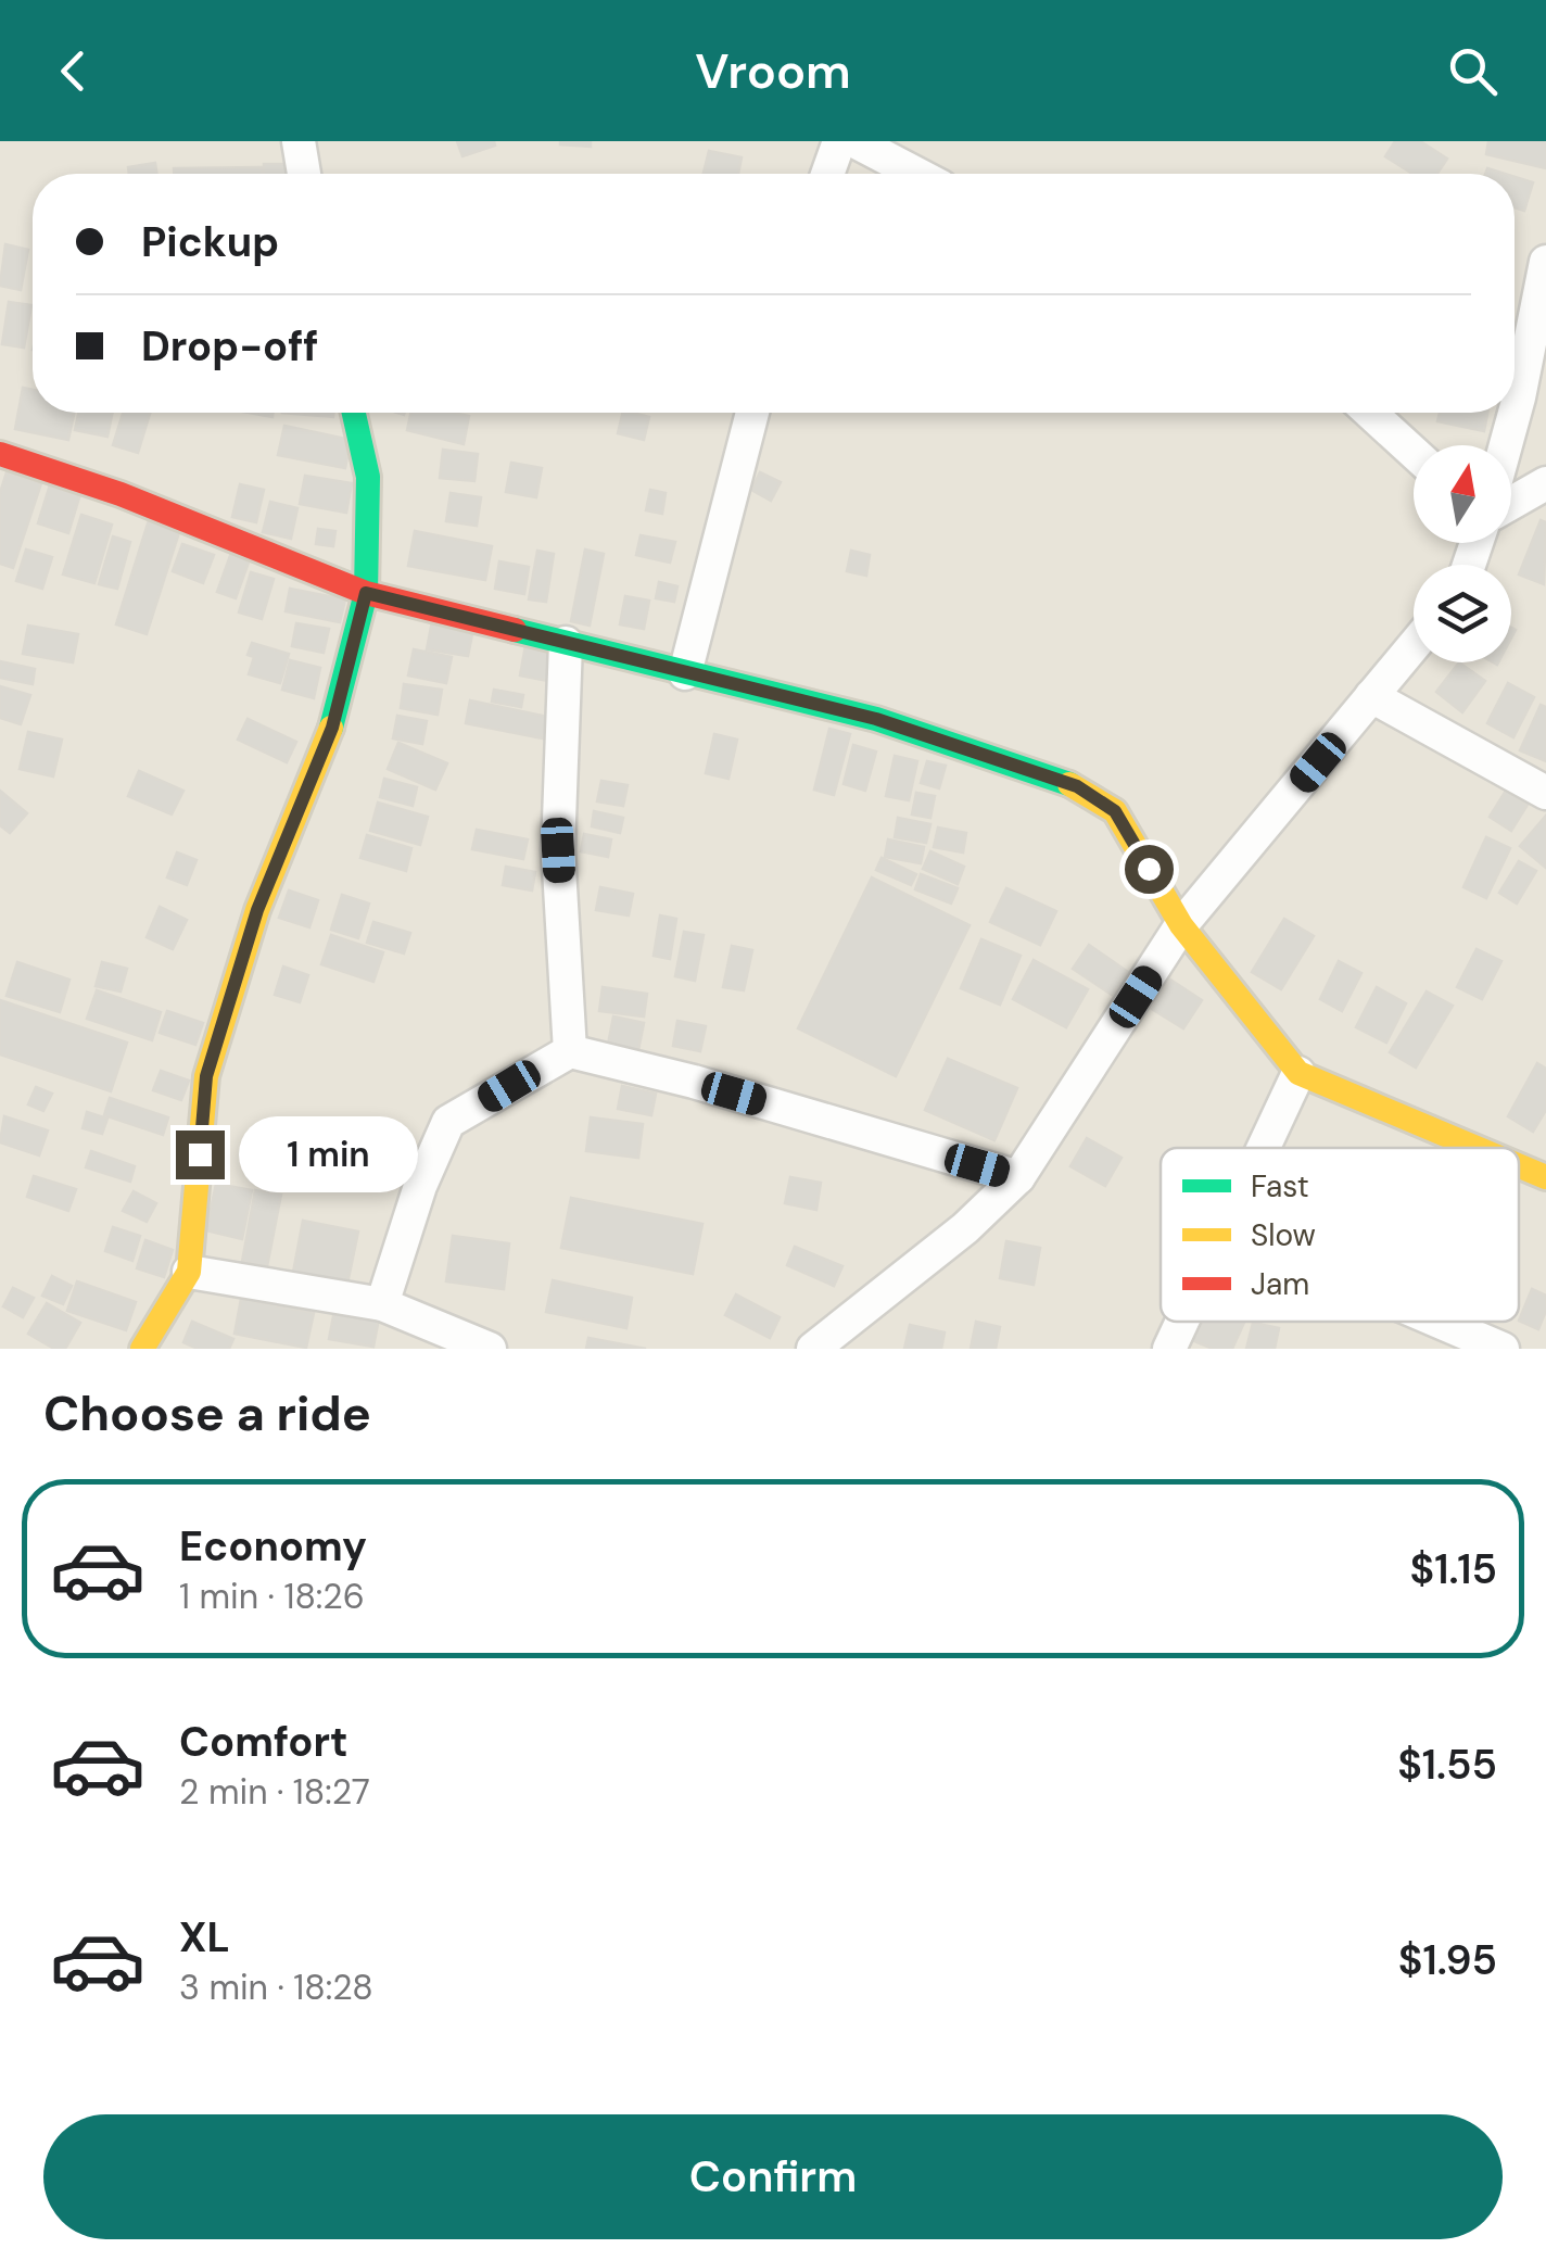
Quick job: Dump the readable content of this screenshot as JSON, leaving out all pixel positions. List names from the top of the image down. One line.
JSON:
{"legend":["Fast","Slow","Jam"],"north":"top","page":{"header":"Vroom","banner":["Pickup","Drop-off"],"bubble":"1 min","heading":"Choose a ride","list":[{"name":"Economy","note":"1 min · 18:26","value":"$1.15"},{"name":"Comfort","note":"2 min · 18:27","value":"$1.55"},{"name":"XL","note":"3 min · 18:28","value":"$1.95"}],"buttons":"Confirm"}}
